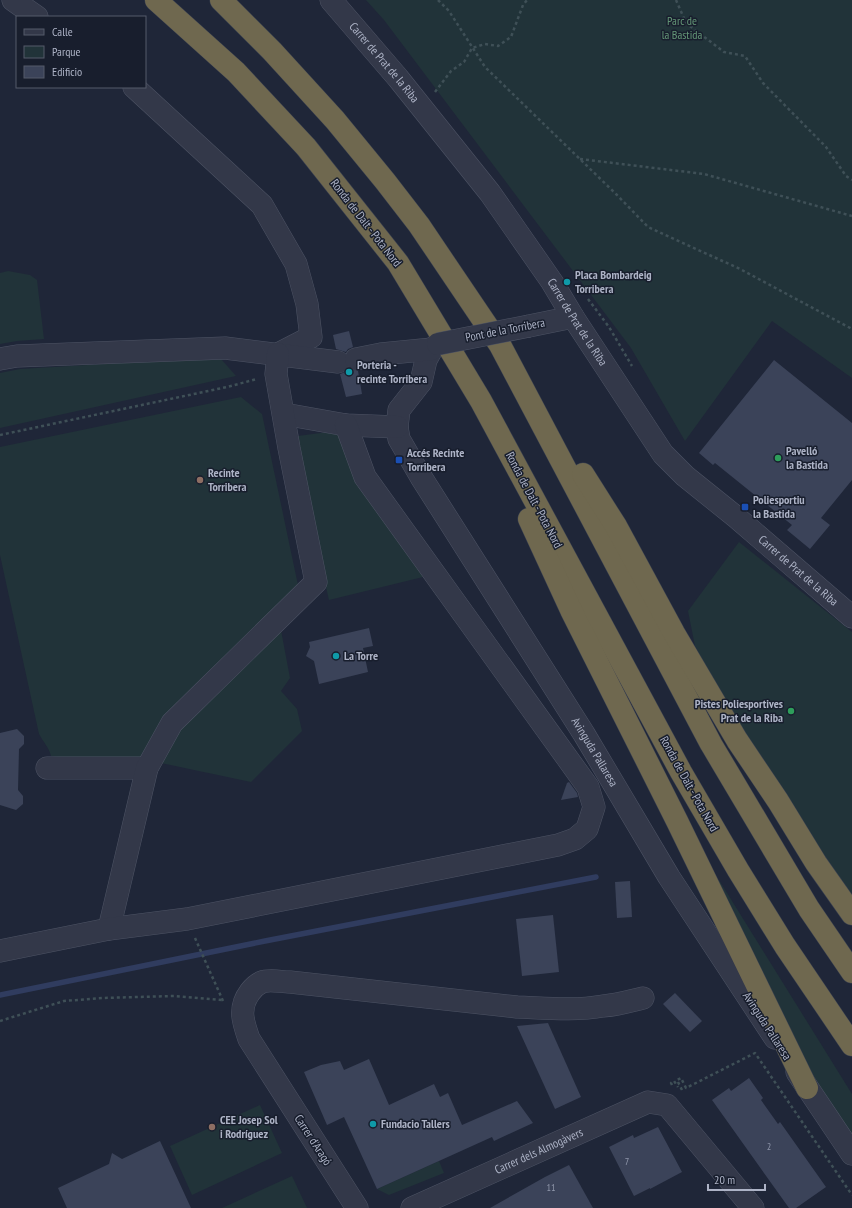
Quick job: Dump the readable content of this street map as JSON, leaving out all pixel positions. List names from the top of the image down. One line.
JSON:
{"streets":{"highway":["Ronda de Dalt - Pota Nord"],"street":["Carrer de Prat de la Riba","Pont de la Torribera","Avinguda Pallaresa","Carrer d'Aragó","Carrer dels Almogàvers"]},"crossings":[["Carrer de Prat de la Riba","Pont de la Torribera"],["Ronda de Dalt - Pota Nord","Pont de la Torribera"],["Ronda de Dalt - Pota Nord","Avinguda Pallaresa"],["Pont de la Torribera","Avinguda Pallaresa"]],"parks":["Parc de la Bastida"],"places":{"other":["Placa Bombardeig Torribera","Porteria - recinte Torribera","Pavelló la Bastida","Recinte Torribera","La Torre","Pistes Poliesportives Prat de la Riba","Fundacio Tallers","CEE Josep Sol i Rodríguez"],"transit":["Accés Recinte Torribera","Poliesportiu la Bastida"]},"house_numbers":["2","7","11"],"legend":["Calle","Parque","Edificio"],"scale_bar":"20 m"}
